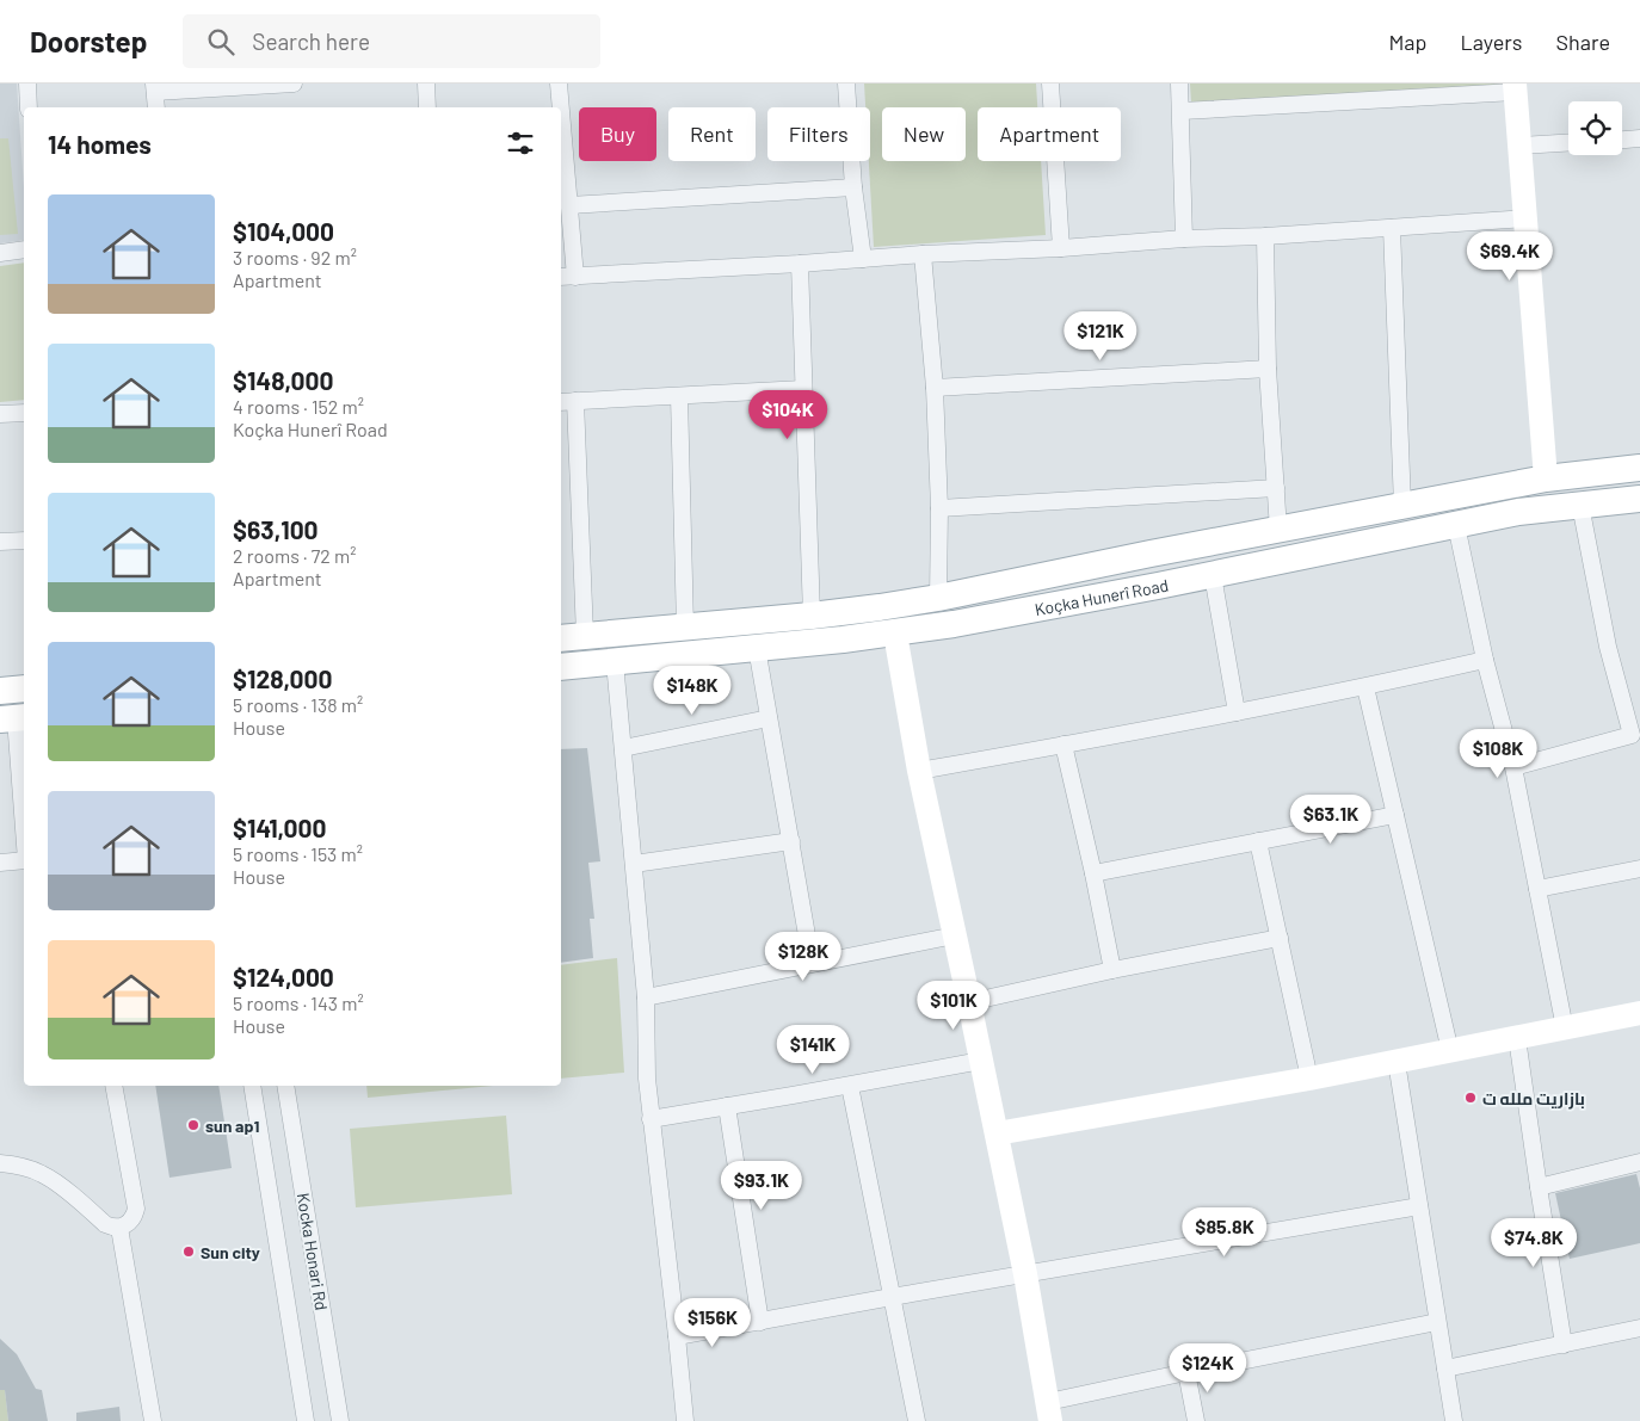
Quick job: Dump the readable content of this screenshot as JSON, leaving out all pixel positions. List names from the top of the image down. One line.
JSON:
{"streets":{"main road":["Koçka Hunerî Road"],"street":["Kocka Honari Rd"]},"places":["بازاريت ملله ت","sun ap1","Sun city"],"page":{"header":"Doorstep","search":"Search here","nav":["Map","Layers","Share"],"chip":["Buy","Rent","Filters","New","Apartment"],"heading":"14 homes","list":[{"name":"$104,000","note":"3 rooms · 92 m² · Apartment"},{"name":"$148,000","note":"4 rooms · 152 m² · Koçka Hunerî Road"},{"name":"$63,100","note":"2 rooms · 72 m² · Apartment"},{"name":"$128,000","note":"5 rooms · 138 m² · House"},{"name":"$141,000","note":"5 rooms · 153 m² · House"},{"name":"$124,000","note":"5 rooms · 143 m² · House"}],"price":["$69.4K","$121K","$104K","$148K","$108K","$63.1K","$128K","$101K","$141K","$93.1K","$85.8K","$74.8K","$156K","$124K"]}}
